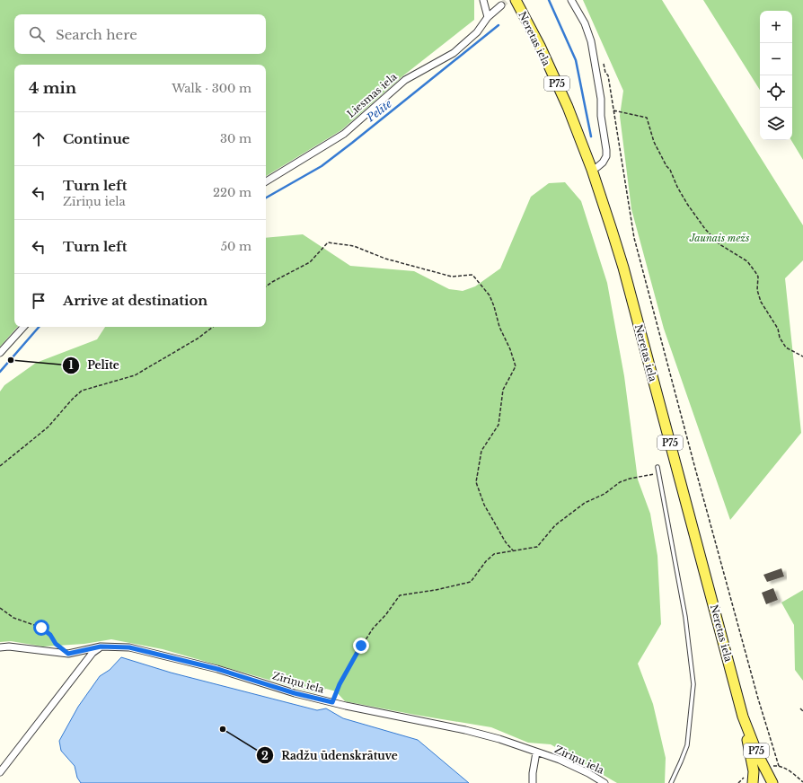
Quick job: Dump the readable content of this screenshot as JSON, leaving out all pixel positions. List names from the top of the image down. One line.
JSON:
{"streets":{"main road":["Neretas iela","P75"],"street":["Liesmas iela","Zīriņu iela"]},"water":["Pelīte"],"parks":["Jaunais mežs"],"places":["Pelīte","Radžu ūdenskrātuve"],"page":{"map_buttons":["+","−"],"search":"Search here","heading":["4 min","Walk · 300 m"],"list":[["Continue","30 m"],["Turn left","Zīriņu iela","220 m"],["Turn left","50 m"],"Arrive at destination"]}}
